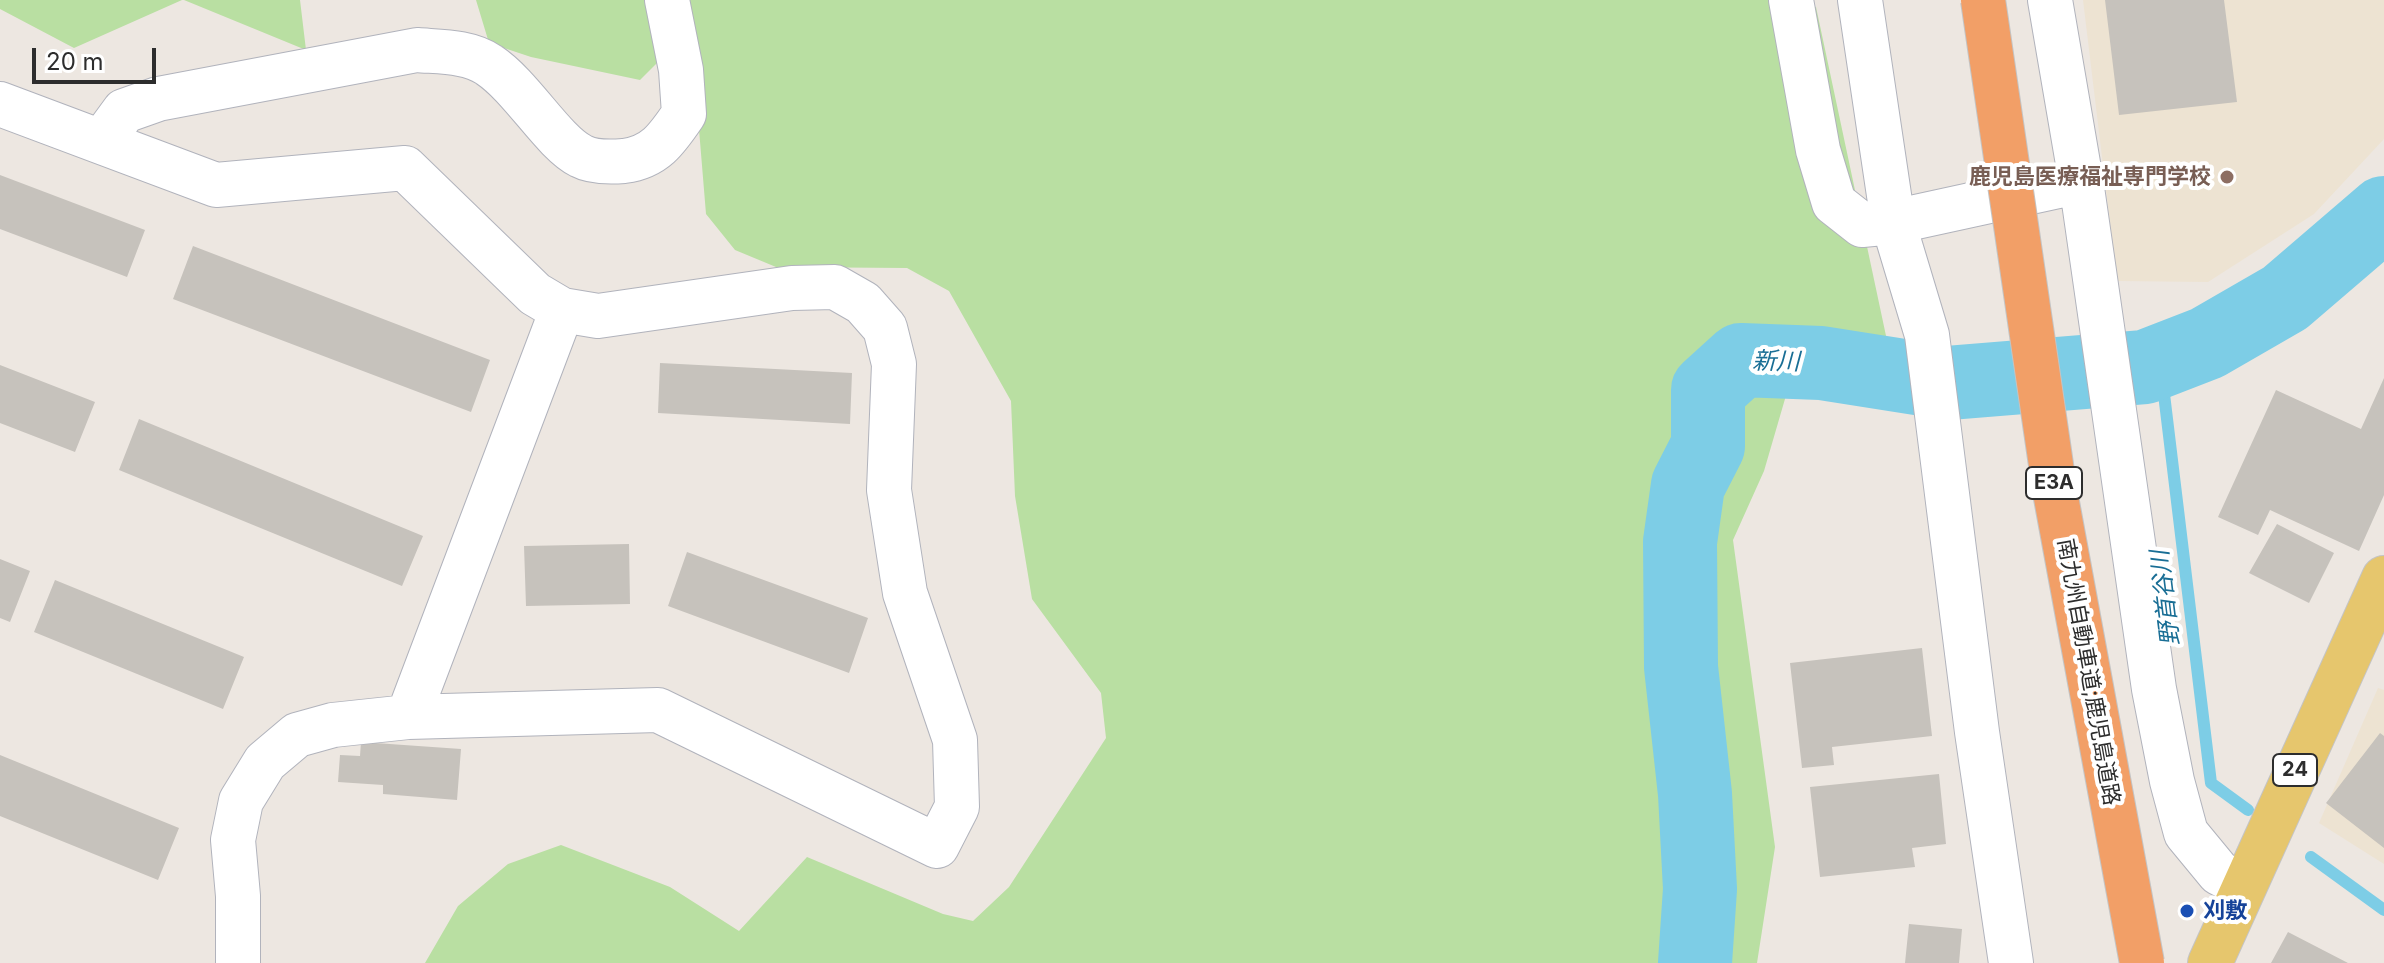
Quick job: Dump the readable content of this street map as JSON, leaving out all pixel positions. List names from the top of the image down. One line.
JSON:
{"streets":{"highway":["E3A","南九州自動車道;鹿児島道路"],"main road":["24"]},"water":["新川","野首谷川"],"places":["鹿児島医療福祉専門学校","刈敷"],"scale_bar":"20 m"}
